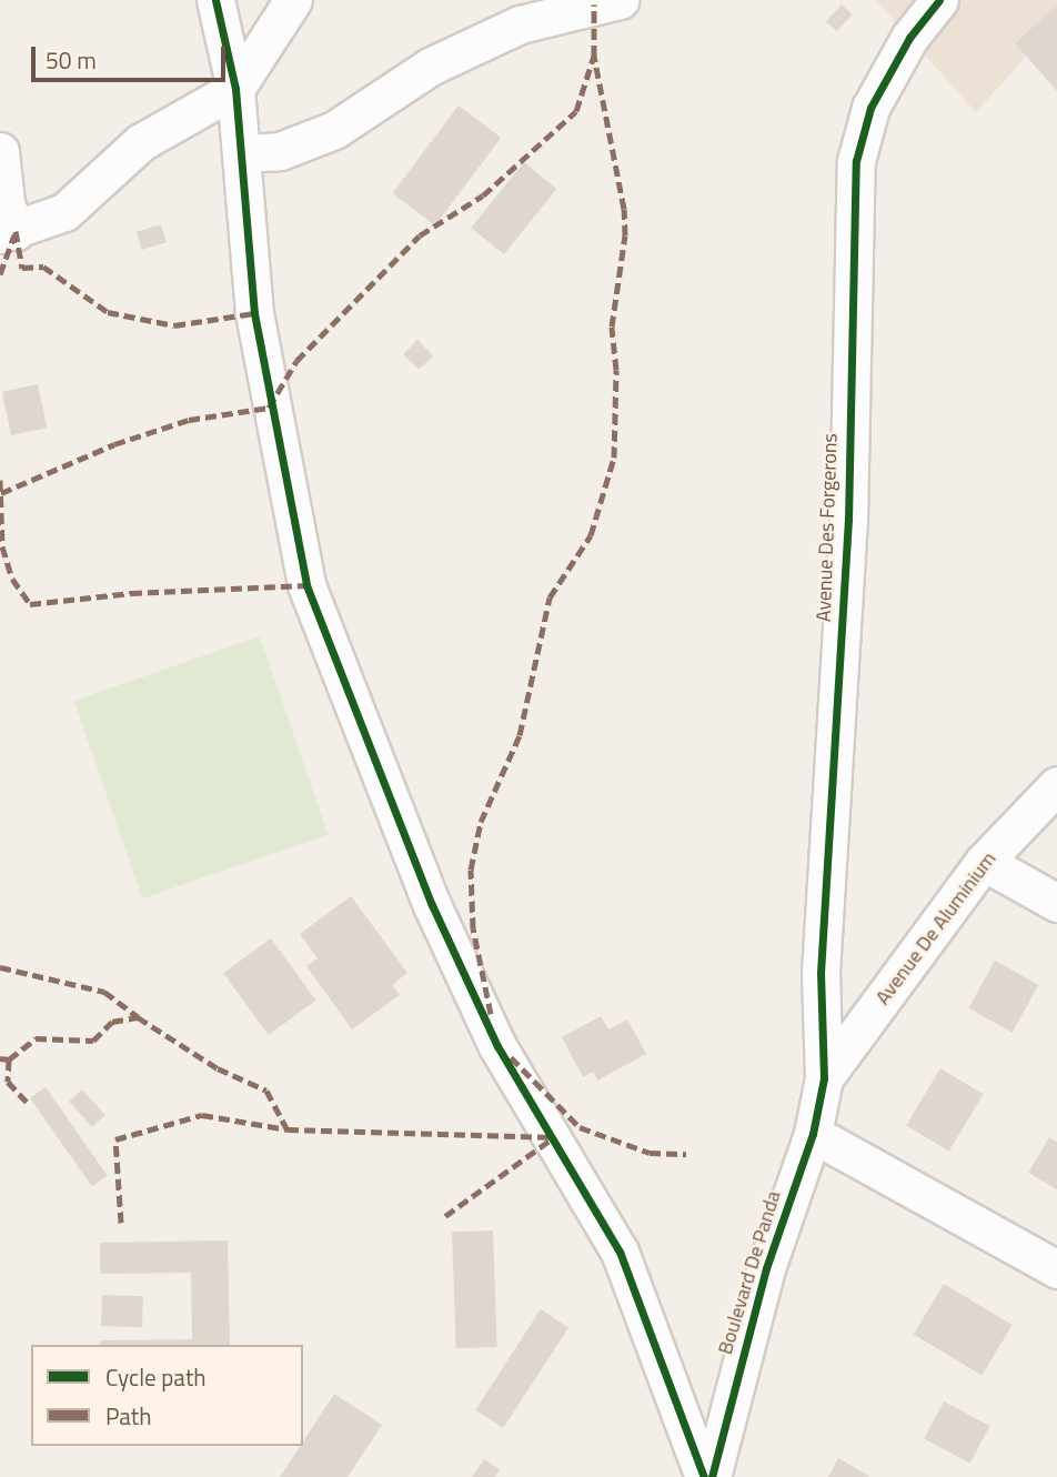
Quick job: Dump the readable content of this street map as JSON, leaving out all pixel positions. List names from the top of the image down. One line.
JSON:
{"streets":{"street":["Avenue Des Forgerons","Avenue De Aluminium","Boulevard De Panda"]},"crossings":[["Avenue Des Forgerons","Avenue De Aluminium"],["Avenue Des Forgerons","Boulevard De Panda"],["Avenue De Aluminium","Boulevard De Panda"]],"legend":["Cycle path","Path"],"scale_bar":"50 m"}
